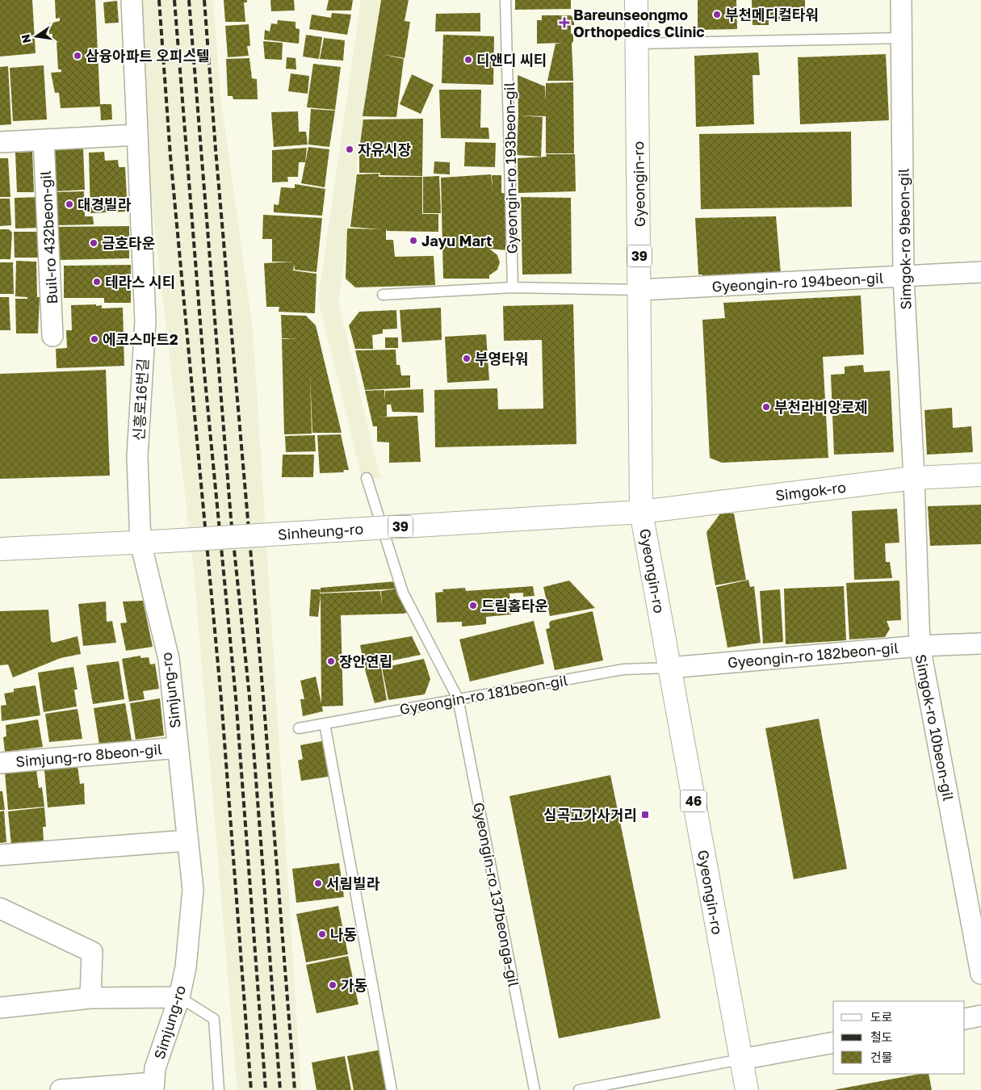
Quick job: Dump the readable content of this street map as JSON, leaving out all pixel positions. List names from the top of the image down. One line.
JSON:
{"streets":{"main road":["Gyeongin-ro","39","Simgok-ro","Sinheung-ro","46"],"street":["Buil-ro 432beon-gil","Simgok-ro 9beon-gil","Gyeongin-ro 194beon-gil","신흥로16번길","Gyeongin-ro 182beon-gil","Simjung-ro","Simgok-ro 10beon-gil","Simjung-ro 8beon-gil"],"lane":["Gyeongin-ro 193beon-gil","Gyeongin-ro 181beon-gil","Gyeongin-ro 137beonga-gil"]},"crossings":[["Gyeongin-ro","Gyeongin-ro 194beon-gil"],["Gyeongin-ro","Simgok-ro"],["Gyeongin-ro","Sinheung-ro"],["Gyeongin-ro","Gyeongin-ro 182beon-gil"],["Gyeongin-ro","Gyeongin-ro 181beon-gil"],["Simgok-ro 9beon-gil","Gyeongin-ro 194beon-gil"],["Simgok-ro 9beon-gil","Simgok-ro"],["Simgok-ro 9beon-gil","Simgok-ro 10beon-gil"],["신흥로16번길","Sinheung-ro"],["신흥로16번길","Simjung-ro"],["Simgok-ro","Sinheung-ro"],["Simgok-ro","Simgok-ro 10beon-gil"],["Sinheung-ro","Simjung-ro"],["Gyeongin-ro 182beon-gil","Gyeongin-ro 181beon-gil"],["Gyeongin-ro 182beon-gil","Simgok-ro 10beon-gil"],["Simjung-ro","Simjung-ro 8beon-gil"],["Gyeongin-ro 181beon-gil","Gyeongin-ro 137beonga-gil"]],"places":{"other":["부천메디컬타워","삼융아파트 오피스텔","디앤디 씨티","자유시장","대경빌라","Jayu Mart","금호타운","테라스 시티","에코스마트2","부영타워","부천라비앙로제","드림홈타운","장안연립","서림빌라","나동","가동"],"health":["Bareunseongmo Orthopedics Clinic"],"transit":["심곡고가사거리"]},"legend":["도로","철도","건물"],"north":"left"}
